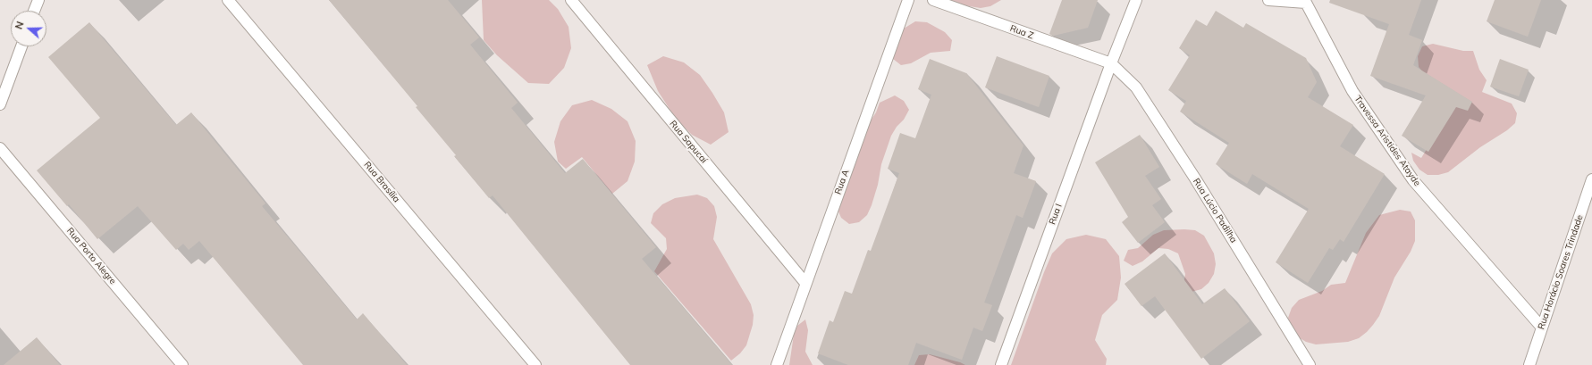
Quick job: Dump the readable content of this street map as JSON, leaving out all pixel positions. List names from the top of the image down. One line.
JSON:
{"streets":{"street":["Rua Z","Travessa Aristides Atayde","Rua Sapucaí","Rua Brasília","Rua A","Rua Lúcio Padilha","Rua I","Rua Porto Alegre","Rua Horácio Soares Trindade"]},"crossings":[["Rua Z","Rua Lúcio Padilha"],["Rua Z","Rua I"],["Travessa Aristides Atayde","Rua Horácio Soares Trindade"],["Rua Sapucaí","Rua A"],["Rua Lúcio Padilha","Rua I"]],"north":"left"}
